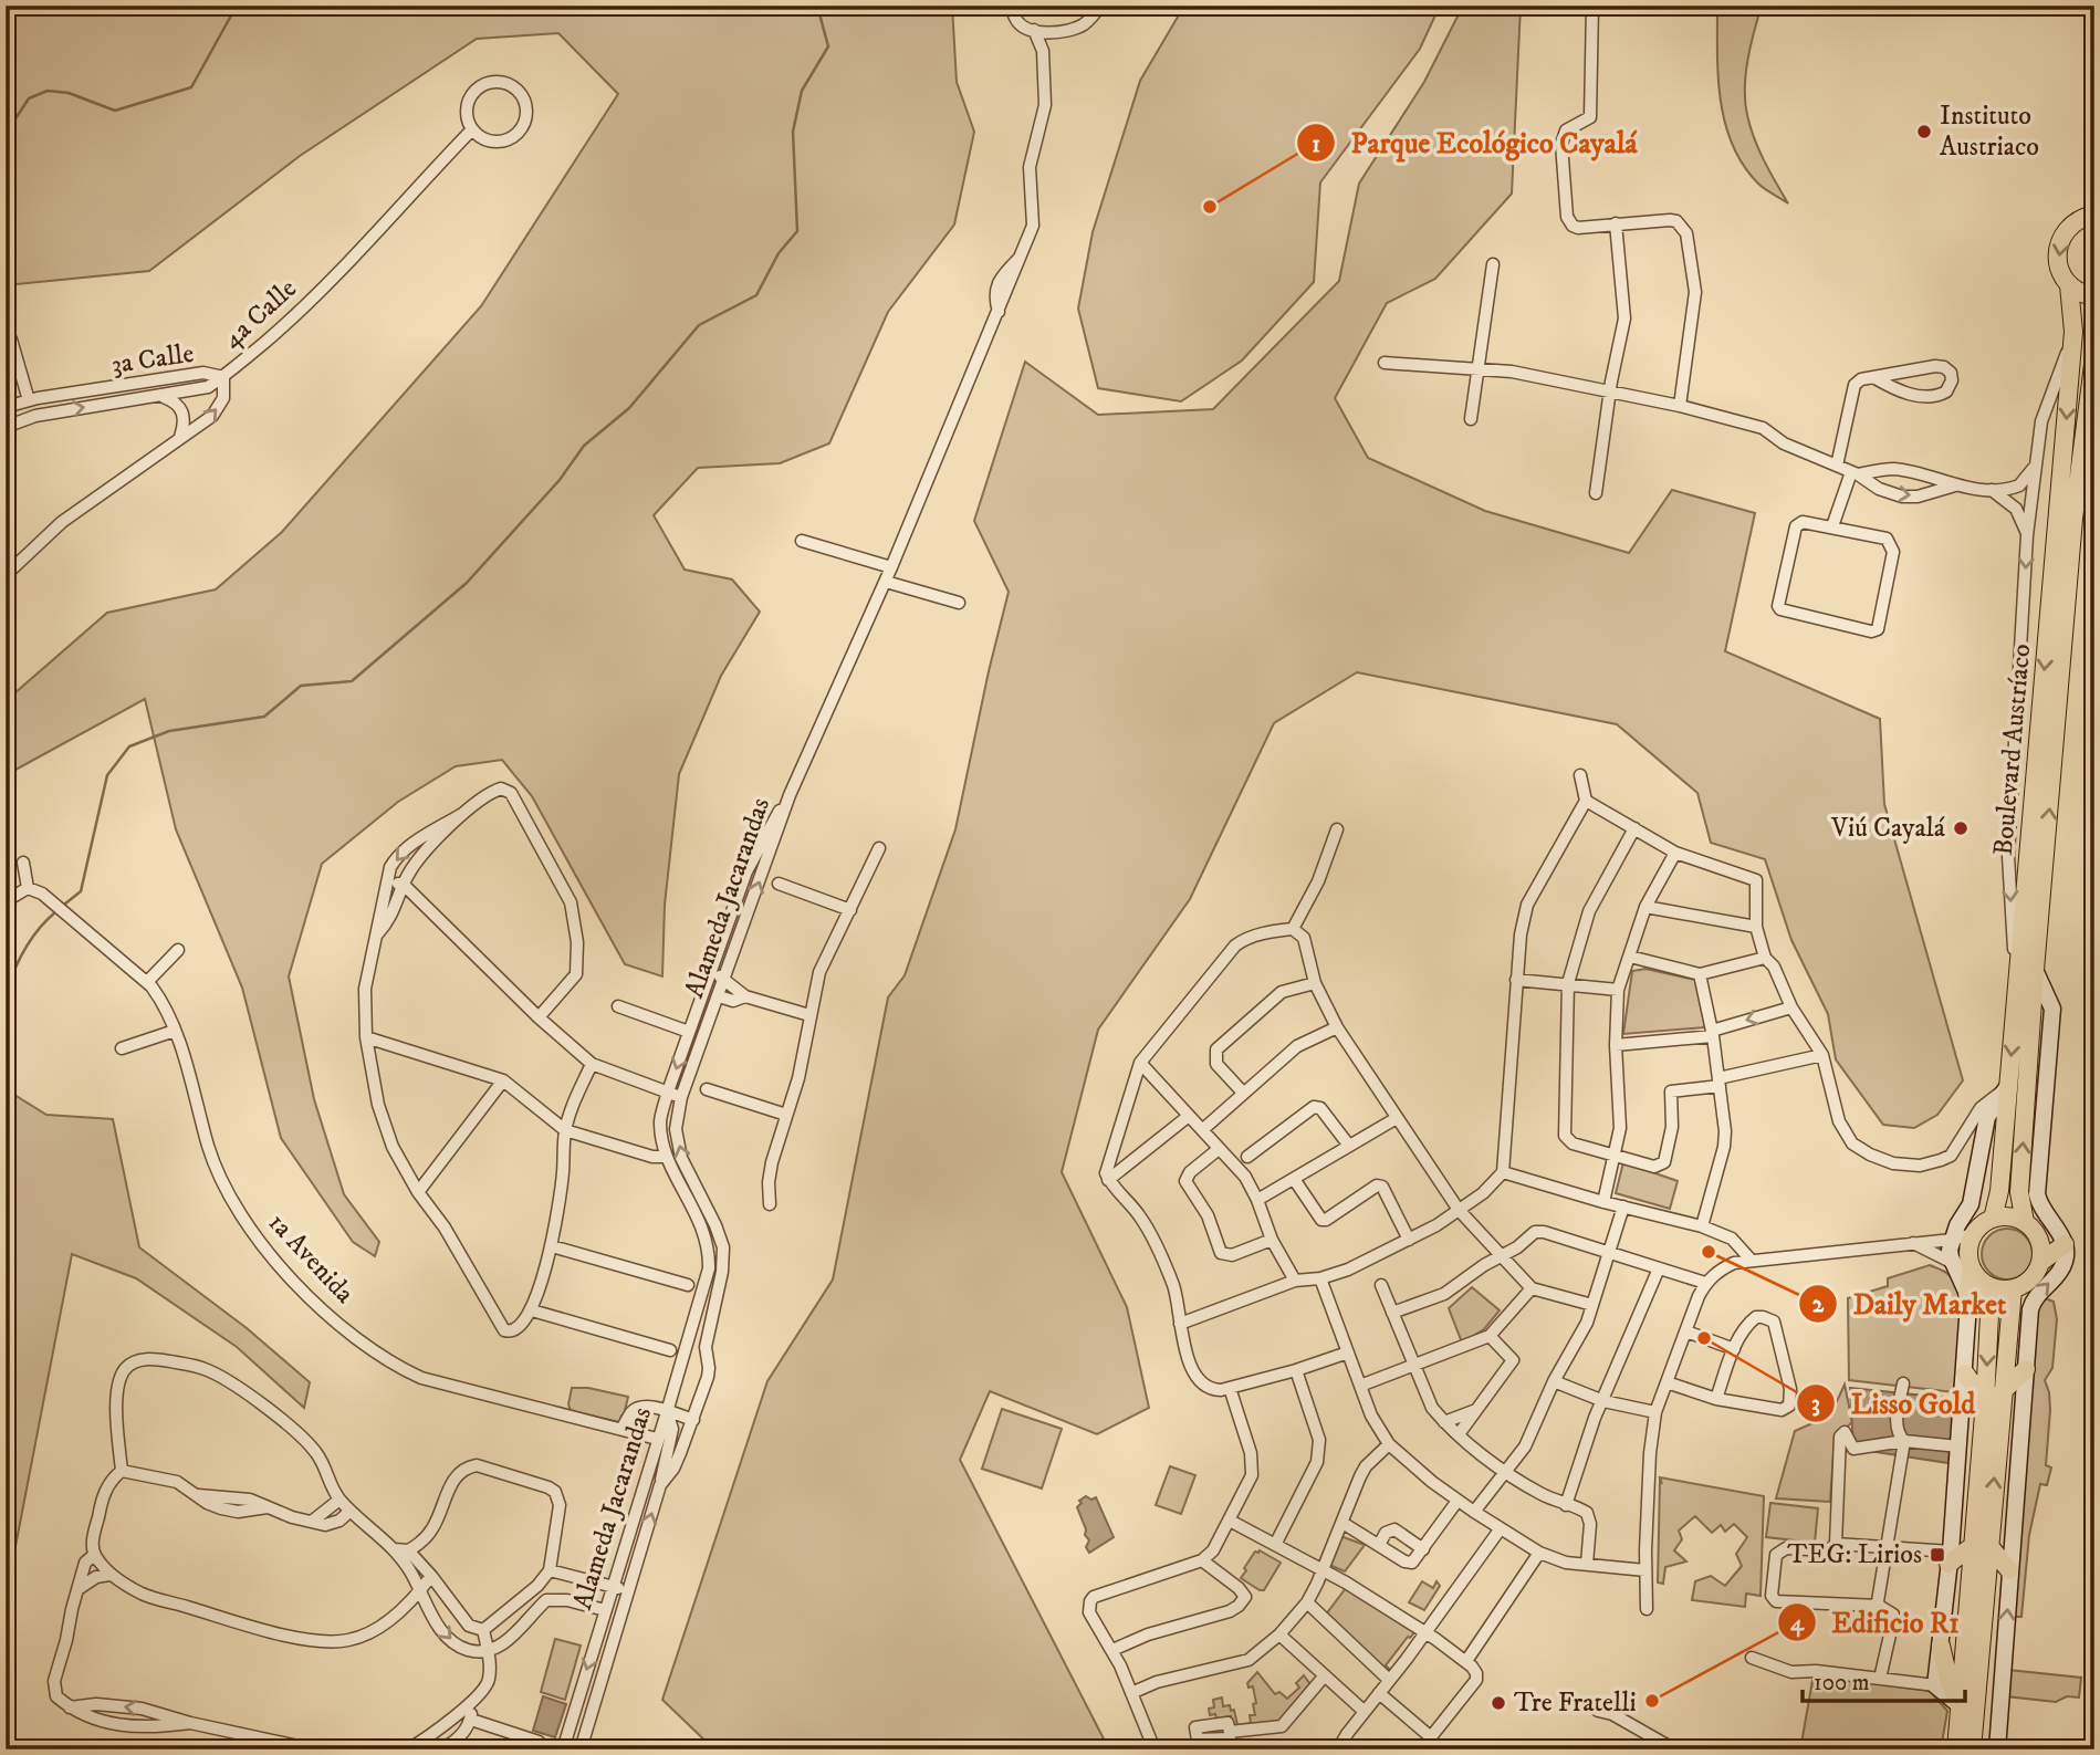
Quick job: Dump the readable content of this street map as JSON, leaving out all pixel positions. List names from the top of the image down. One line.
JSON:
{"streets":{"main road":["Boulevard Austríaco"],"street":["4a Calle","3a Calle","Alameda Jacarandas","1a Avenida"]},"crossings":[["4a Calle","3a Calle"],["Alameda Jacarandas","1a Avenida"]],"places":{"other":["Instituto Austriaco","Parque Ecológico Cayalá","Viú Cayalá","Daily Market","Lisso Gold","Edificio R1","Tre Fratelli"],"transit":["TEG: Lirios"]},"scale_bar":"100 m"}
